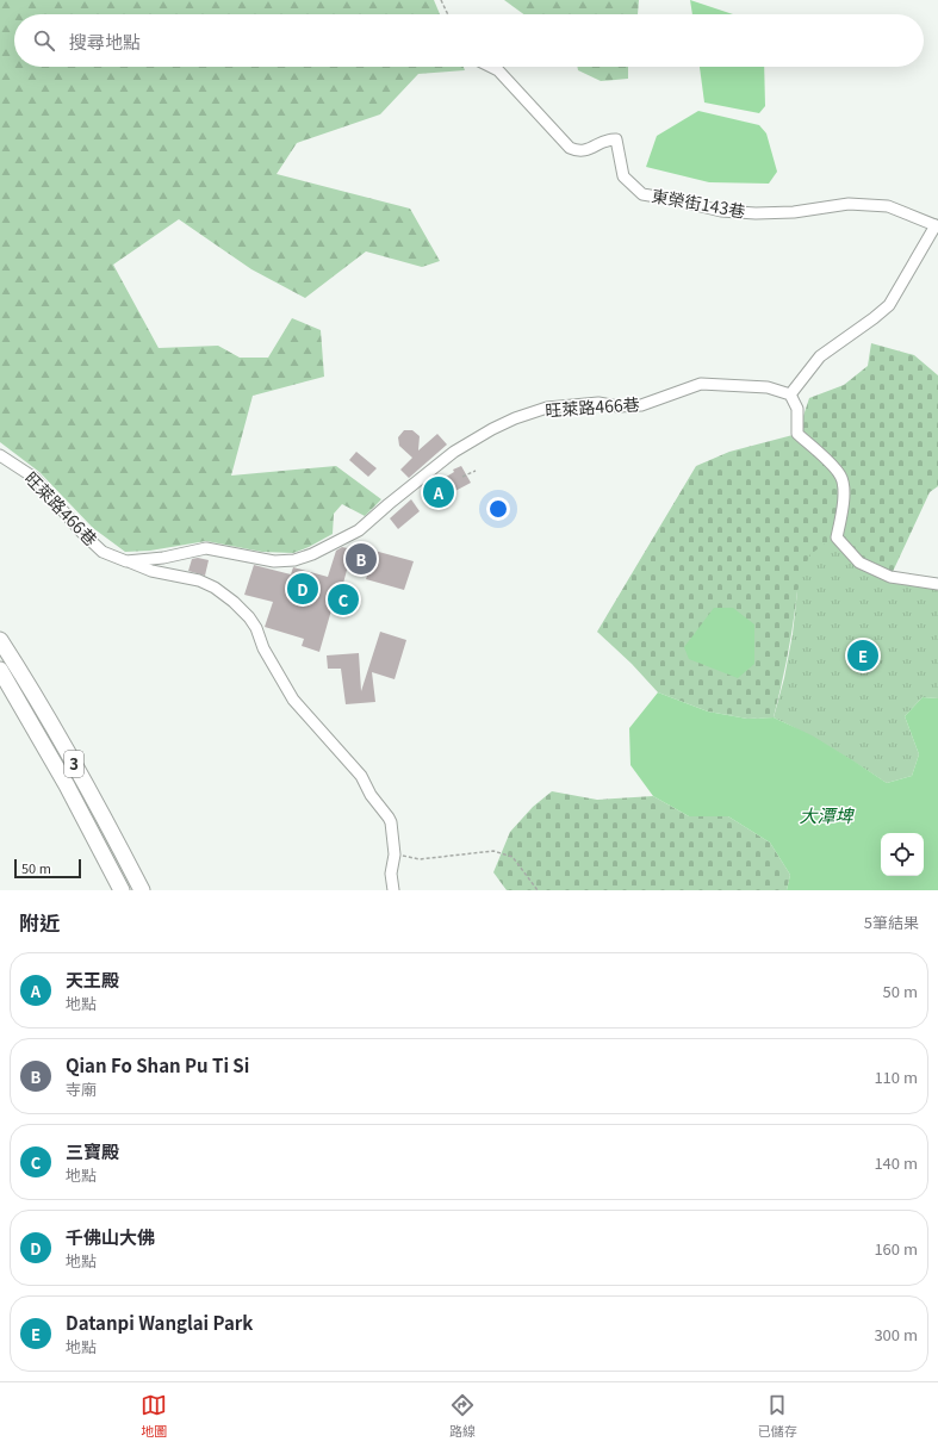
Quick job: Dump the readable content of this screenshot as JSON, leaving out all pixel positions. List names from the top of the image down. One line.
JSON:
{"streets":{"highway":["3"],"lane":["東榮街143巷","旺萊路466巷"]},"water":["大潭埤"],"scale_bar":"50 m","page":{"search":"搜尋地點","pins":["A","B","D","C","E"],"scale":"50 m","heading":["附近","5筆結果"],"list":[{"mark":"A","name":"天王殿","note":"地點","value":"50 m"},{"mark":"B","name":"Qian Fo Shan Pu Ti Si","note":"寺廟","value":"110 m"},{"mark":"C","name":"三寶殿","note":"地點","value":"140 m"},{"mark":"D","name":"千佛山大佛","note":"地點","value":"160 m"},{"mark":"E","name":"Datanpi Wanglai Park","note":"地點","value":"300 m"}],"nav":["地圖","路線","已儲存"]}}
